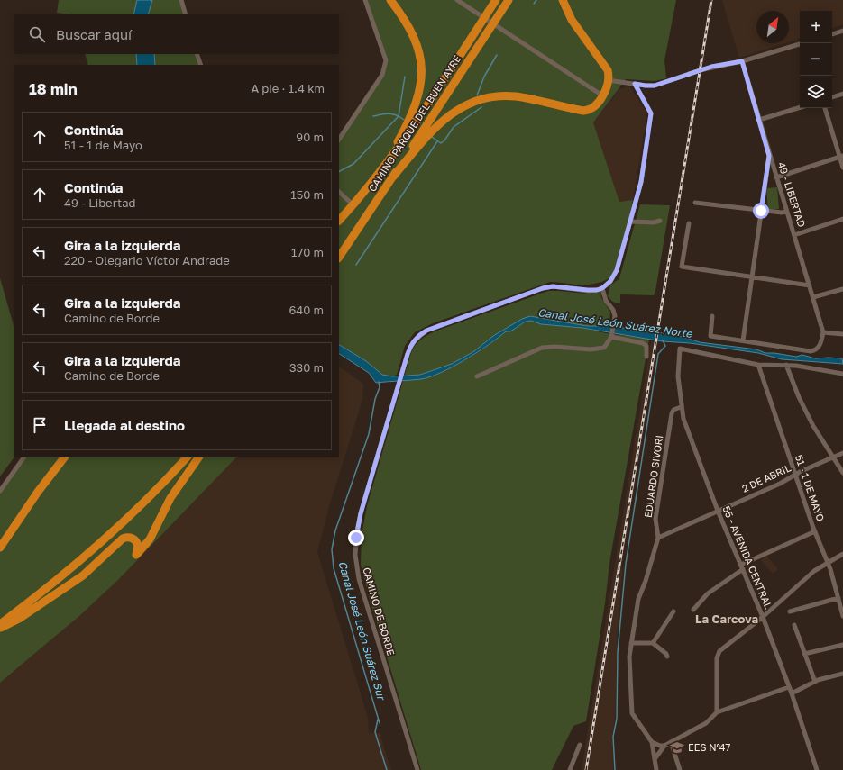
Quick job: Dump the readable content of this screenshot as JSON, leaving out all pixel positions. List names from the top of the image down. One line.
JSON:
{"streets":{"highway":["CAMINO PARQUE DEL BUEN AYRE"],"street":["49 - LIBERTAD","EDUARDO SIVORI","2 DE ABRIL","51 - 1 DE MAYO","55 - AVENIDA CENTRAL","CAMINO DE BORDE"]},"crossings":[["EDUARDO SIVORI","2 DE ABRIL"],["EDUARDO SIVORI","55 - AVENIDA CENTRAL"],["2 DE ABRIL","51 - 1 DE MAYO"],["2 DE ABRIL","55 - AVENIDA CENTRAL"],["51 - 1 DE MAYO","55 - AVENIDA CENTRAL"]],"districts":["La Carcova"],"water":["Canal José León Suárez Norte","Canal José León Suárez Sur"],"places":{"school or university":["EES N°47"]},"north":"top right","page":{"map_buttons":["+","−"],"search":"Buscar aquí","heading":["18 min","A pie · 1.4 km"],"list":[["Continúa","51 - 1 de Mayo","90 m"],["Continúa","49 - Libertad","150 m"],["Gira a la izquierda","220 - Olegario Víctor Andrade","170 m"],["Gira a la izquierda","Camino de Borde","640 m"],["Gira a la izquierda","Camino de Borde","330 m"],"Llegada al destino"]}}
